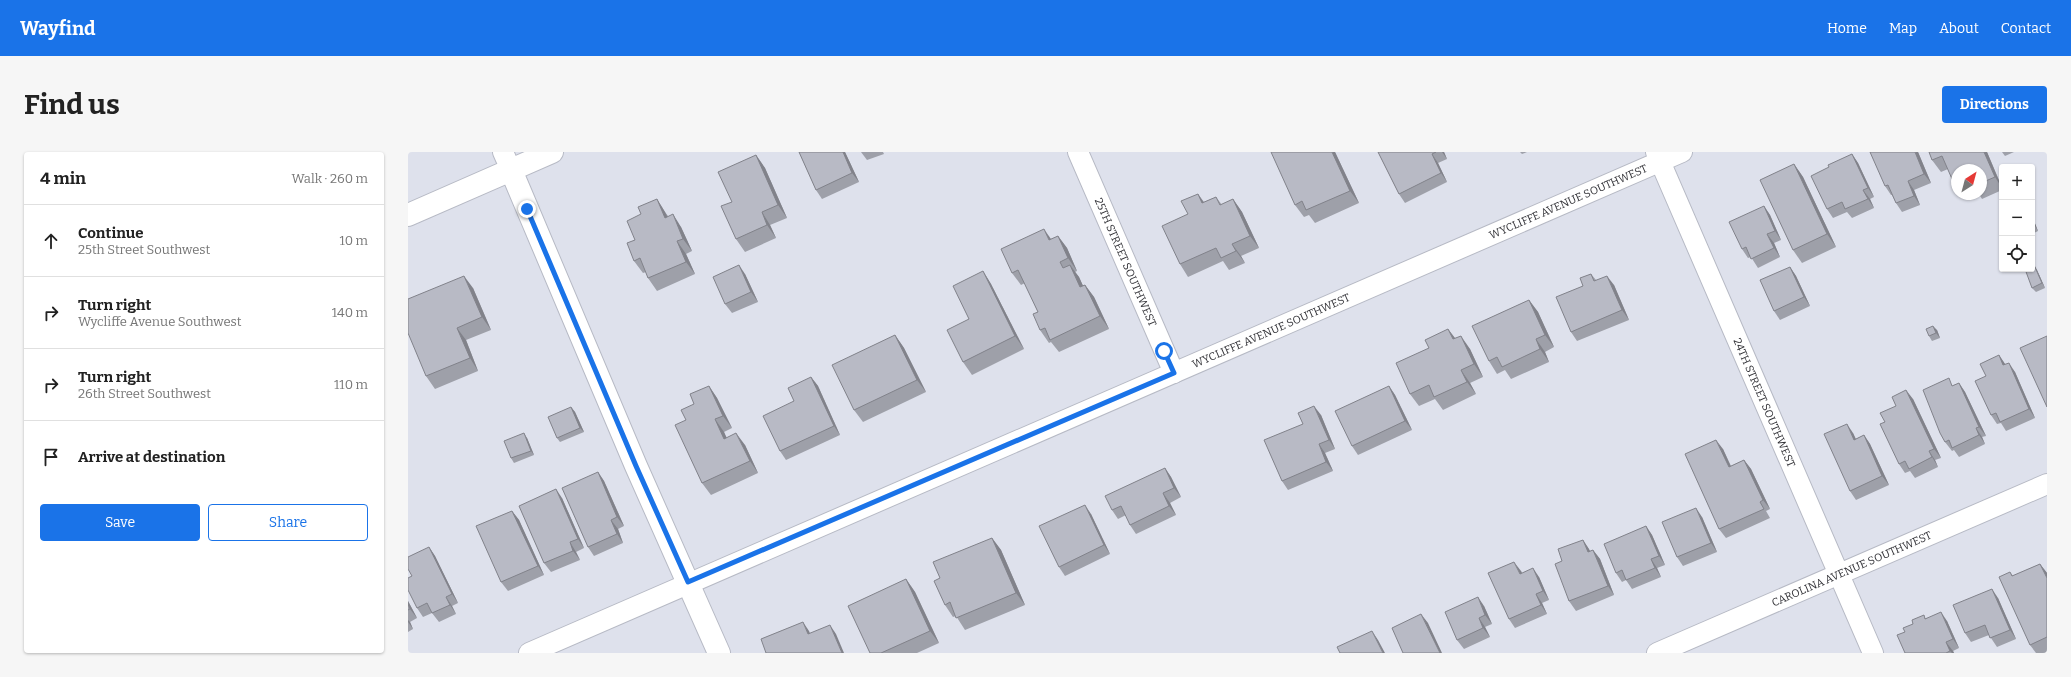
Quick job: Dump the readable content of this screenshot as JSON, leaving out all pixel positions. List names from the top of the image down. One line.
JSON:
{"streets":{"street":["WYCLIFFE AVENUE SOUTHWEST","25TH STREET SOUTHWEST","24TH STREET SOUTHWEST","CAROLINA AVENUE SOUTHWEST"]},"crossings":[["WYCLIFFE AVENUE SOUTHWEST","25TH STREET SOUTHWEST"],["WYCLIFFE AVENUE SOUTHWEST","24TH STREET SOUTHWEST"],["24TH STREET SOUTHWEST","CAROLINA AVENUE SOUTHWEST"]],"north":"top right","page":{"header":"Wayfind","nav":["Home","Map","About","Contact"],"buttons":["Directions",["Save","Share"]],"title":"Find us","heading":["4 min","Walk · 260 m"],"map_buttons":["+","−"],"list":[["Continue","25th Street Southwest","10 m"],["Turn right","Wycliffe Avenue Southwest","140 m"],["Turn right","26th Street Southwest","110 m"],"Arrive at destination"]}}
